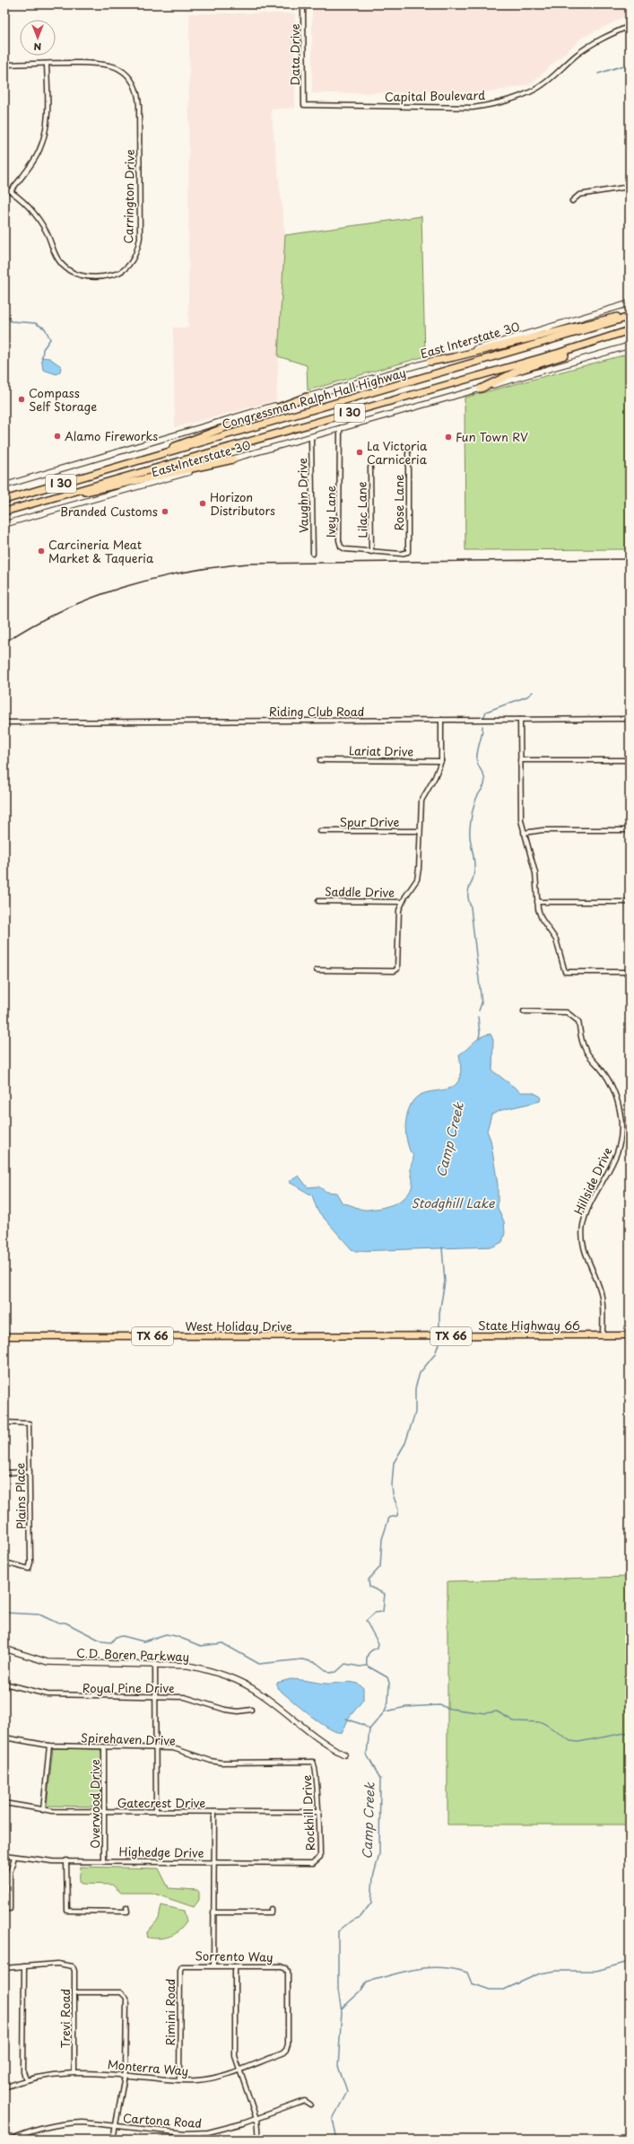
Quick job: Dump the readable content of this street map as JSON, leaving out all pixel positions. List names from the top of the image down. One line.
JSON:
{"streets":{"highway":["Congressman Ralph Hall Highway","I 30"],"main road":["East Interstate 30","State Highway 66","West Holiday Drive","TX 66","C.D. Boren Parkway"],"street":["Data Drive","Capital Boulevard","Carrington Drive","Vaughn Drive","Rose Lane","Lilac Lane","Ivey Lane","Riding Club Road","Lariat Drive","Spur Drive","Saddle Drive","Hillside Drive","Plains Place","Royal Pine Drive","Spirehaven Drive","Gatecrest Drive","Overwood Drive","Rockhill Drive","Highedge Drive","Sorrento Way","Rimini Road","Trevi Road","Monterra Way","Cartona Road"]},"crossings":[["Data Drive","Capital Boulevard"],["East Interstate 30","Vaughn Drive"],["East Interstate 30","Ivey Lane"],["Rose Lane","Ivey Lane"],["Lilac Lane","Ivey Lane"],["Hillside Drive","State Highway 66"],["State Highway 66","West Holiday Drive"],["Spirehaven Drive","Overwood Drive"],["Spirehaven Drive","Rockhill Drive"],["Gatecrest Drive","Overwood Drive"],["Gatecrest Drive","Rockhill Drive"],["Overwood Drive","Highedge Drive"],["Rockhill Drive","Highedge Drive"],["Sorrento Way","Rimini Road"],["Sorrento Way","Monterra Way"],["Rimini Road","Monterra Way"],["Trevi Road","Monterra Way"]],"water":["Camp Creek","Stodghill Lake"],"places":["Compass Self Storage","Alamo Fireworks","Fun Town RV","La Victoria Carniceria","Horizon Distributors","Branded Customs","Carcineria Meat Market & Taqueria"],"north":"bottom"}
